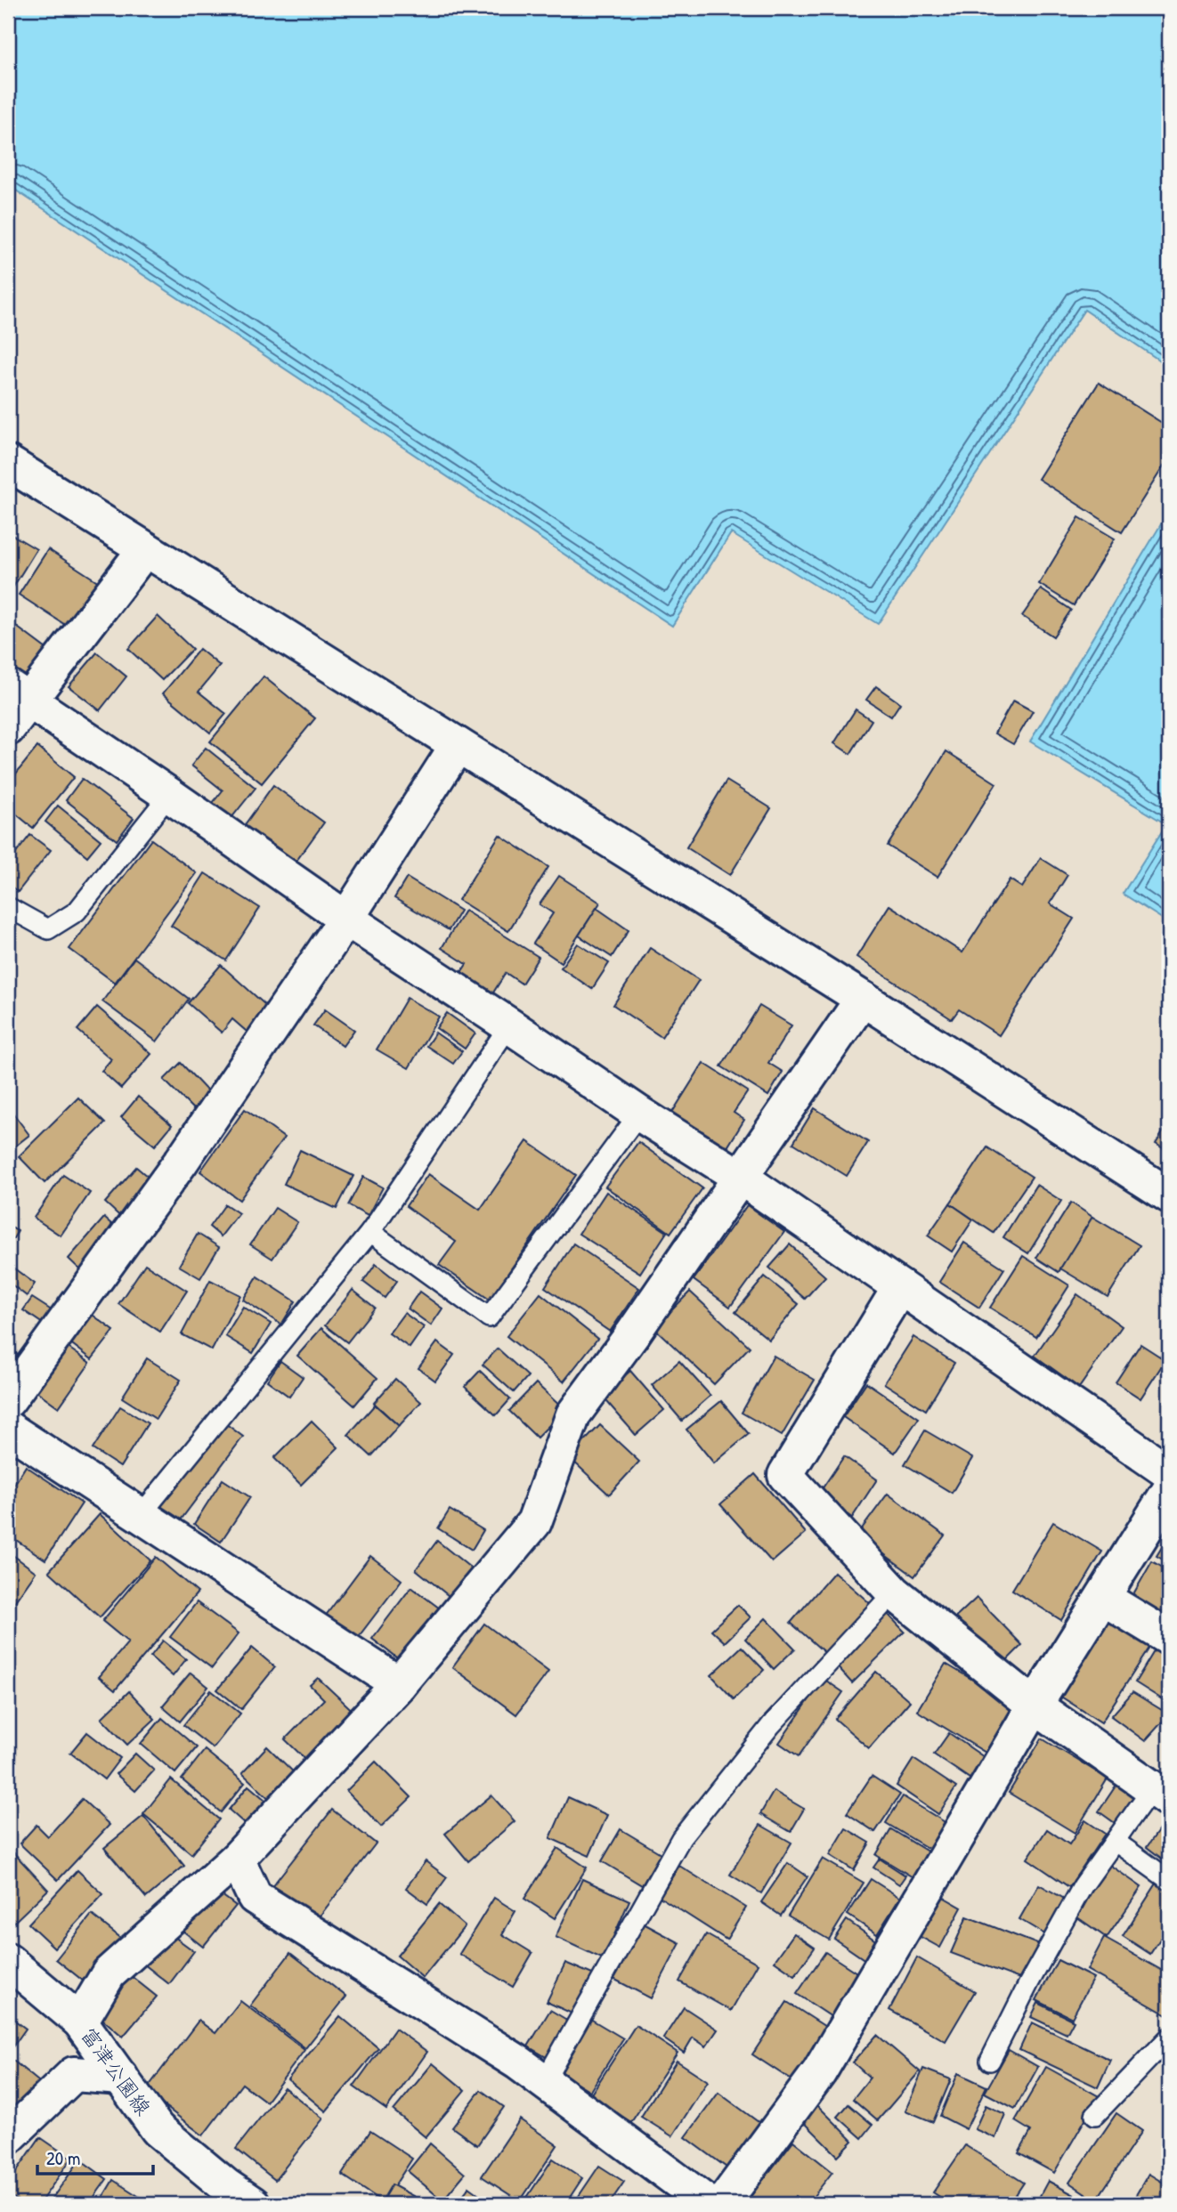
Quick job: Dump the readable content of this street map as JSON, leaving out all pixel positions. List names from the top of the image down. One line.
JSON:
{"streets":{"street":["富津公園線"]},"scale_bar":"20 m"}
